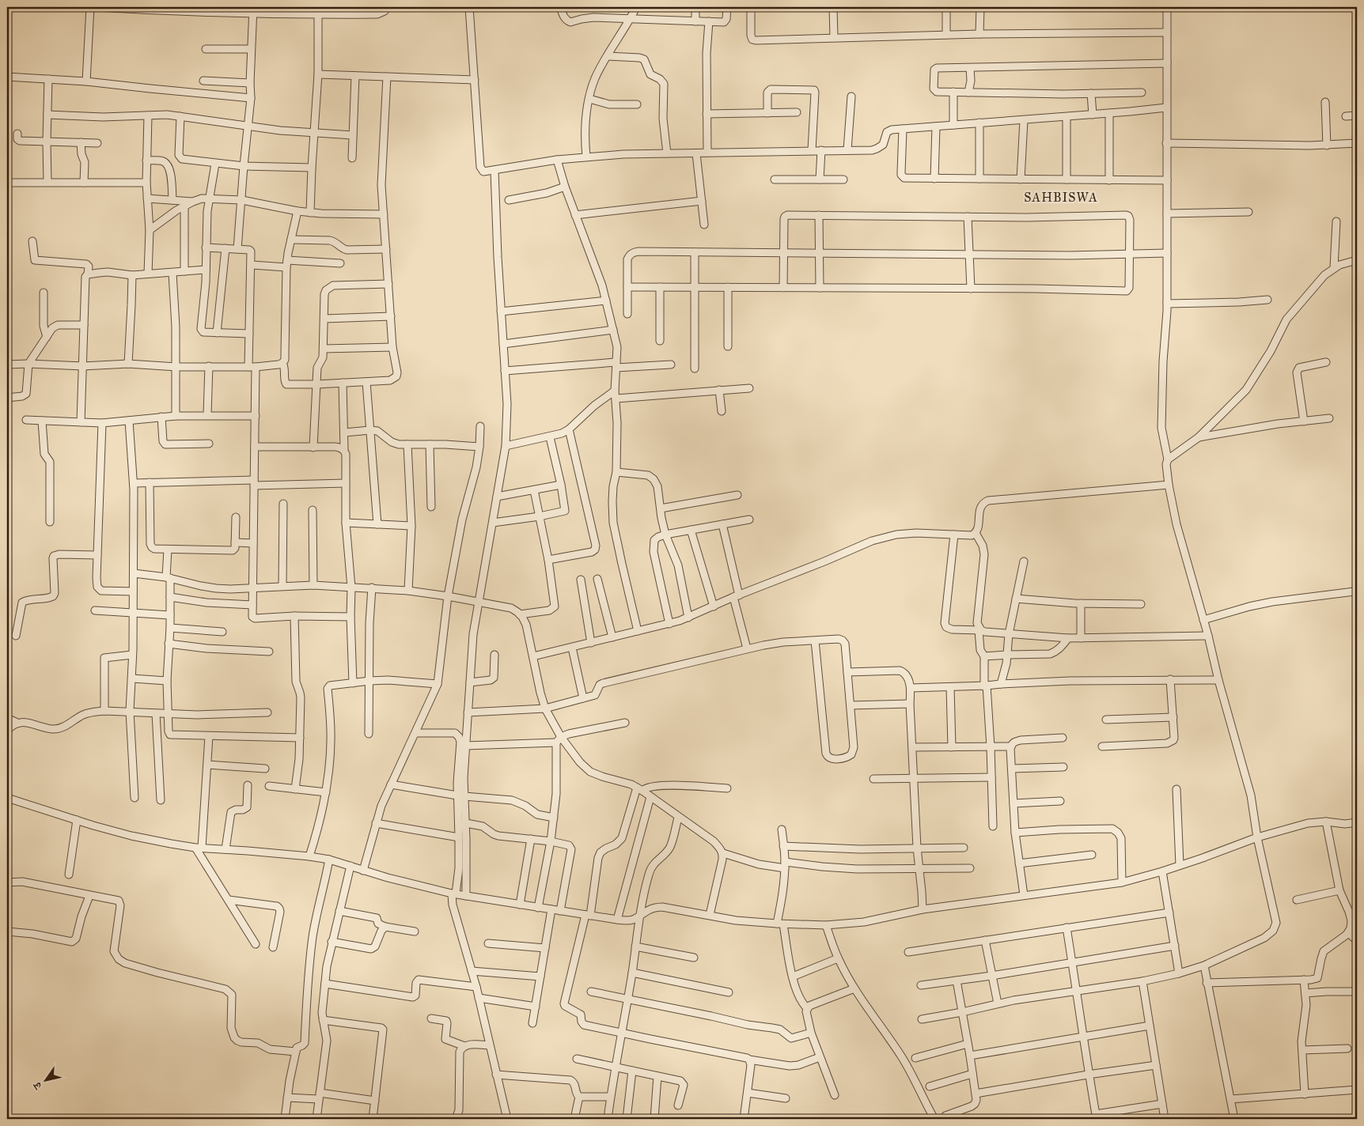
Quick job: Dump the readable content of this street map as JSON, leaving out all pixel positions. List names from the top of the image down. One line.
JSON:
{"districts":["SAHBISWA"],"north":"bottom left"}
